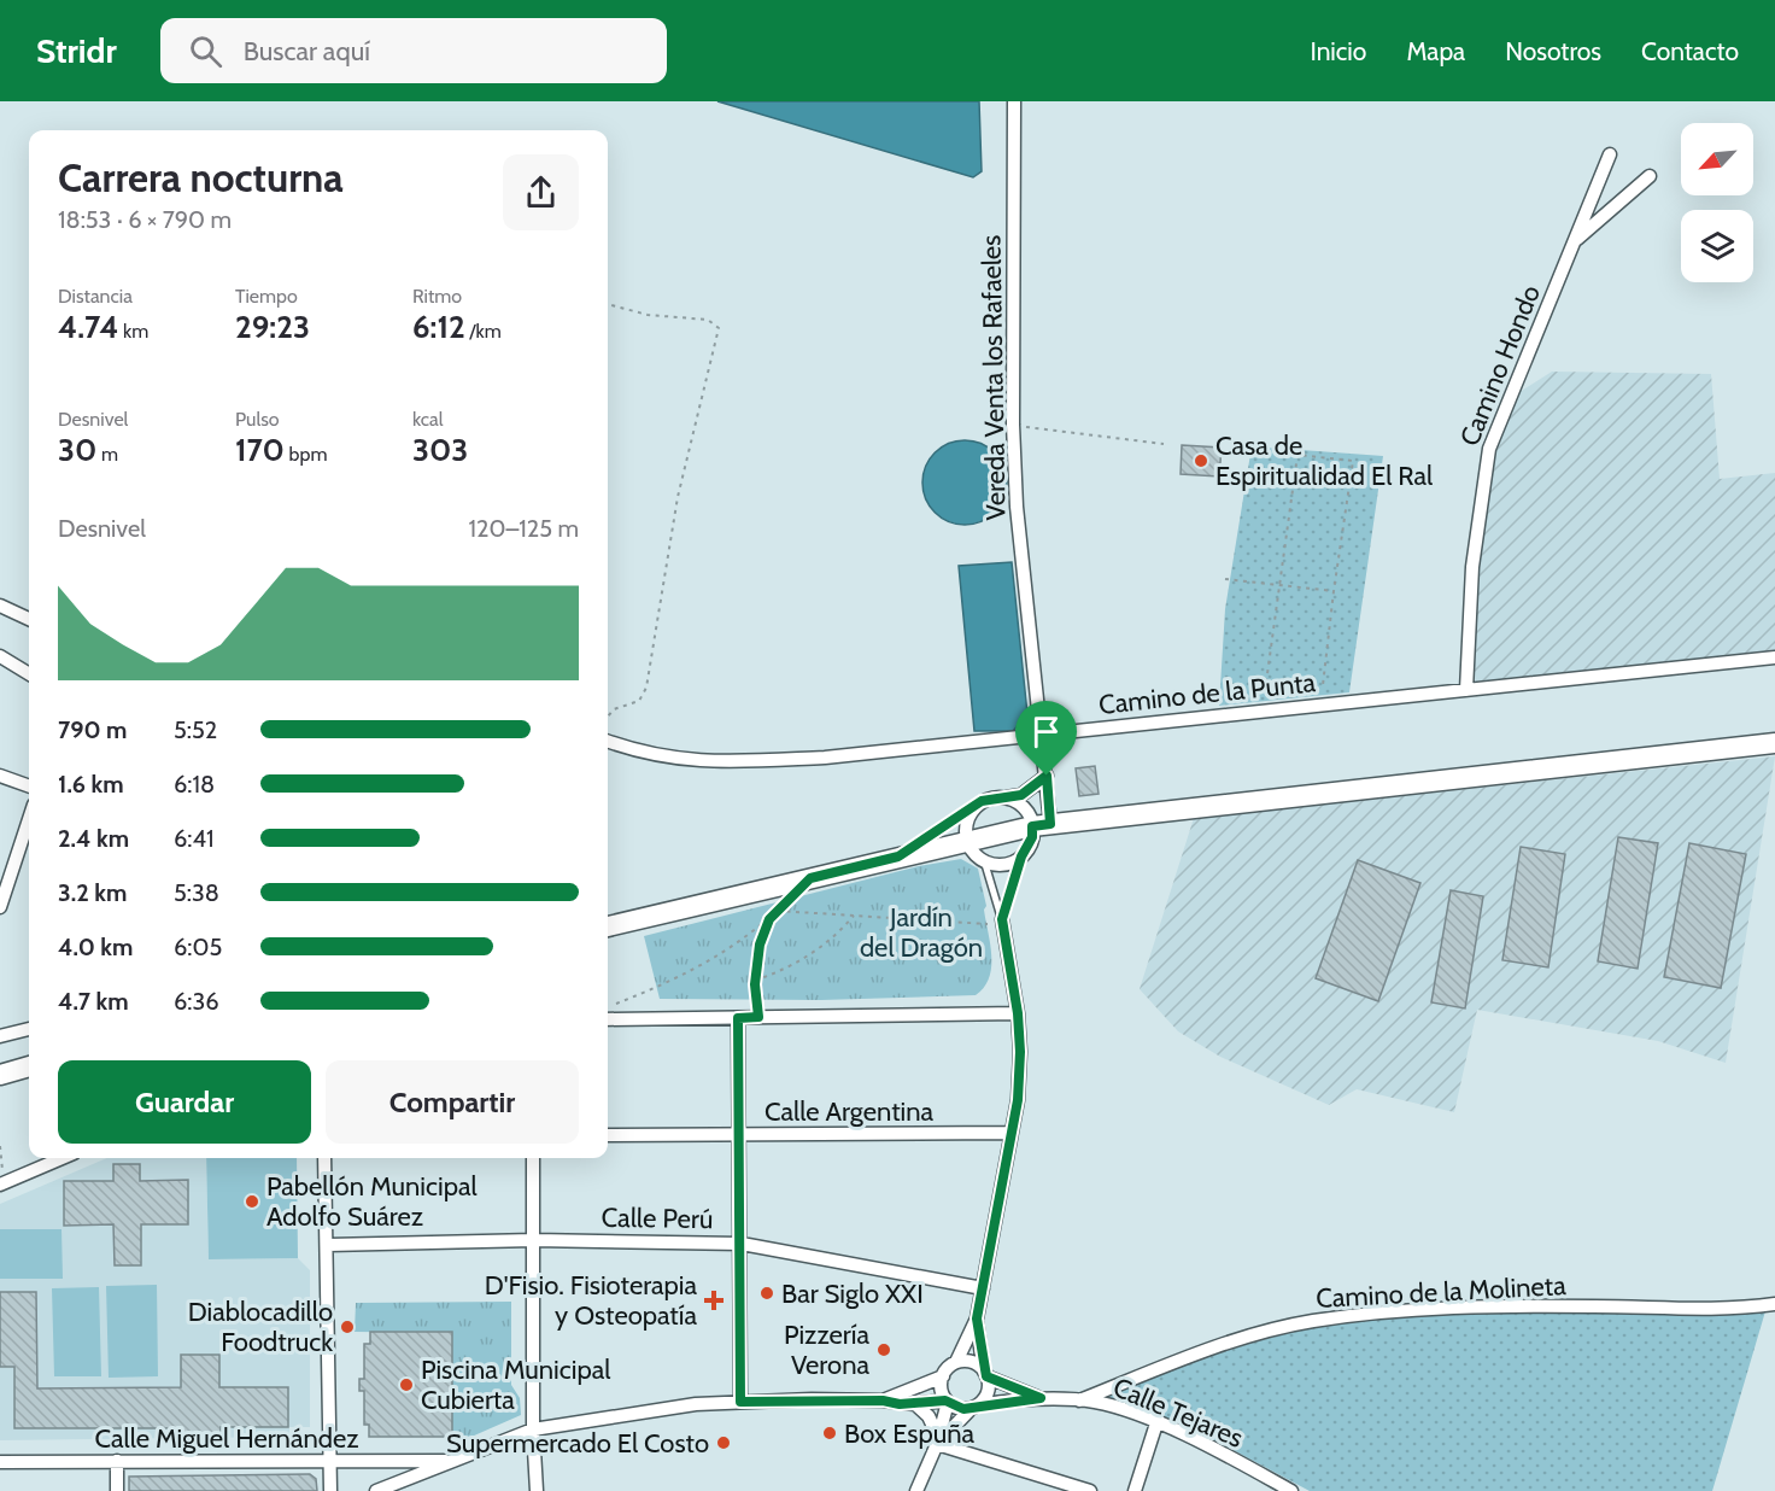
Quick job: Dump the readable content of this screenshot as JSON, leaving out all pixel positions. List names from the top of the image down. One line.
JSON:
{"streets":{"street":["Camino Hondo","Vereda Venta los Rafaeles","Camino de la Punta","Calle Argentina","Calle Perú","Camino de la Molineta","Calle Tejares","Calle Miguel Hernández"]},"crossings":[["Camino Hondo","Camino de la Punta"],["Vereda Venta los Rafaeles","Camino de la Punta"],["Camino de la Molineta","Calle Tejares"]],"parks":["Jardín del Dragón"],"places":{"other":["Casa de Espiritualidad El Ral","Pabellón Municipal Adolfo Suárez","Bar Siglo XXI","Diablocadillo Foodtruck","Pizzería Verona","Piscina Municipal Cubierta","Box Espuña","Supermercado El Costo"],"health":["D'Fisio. Fisioterapia y Osteopatía"]},"north":"bottom left","page":{"header":"Stridr","search":"Buscar aquí","nav":["Inicio","Mapa","Nosotros","Contacto"],"heading":["Carrera nocturna","18:53 · 6 × 790 m"],"stats":[["Distancia","4.74 km"],["Tiempo","29:23"],["Ritmo","6:12 /km"],["Desnivel","30 m"],["Pulso","170 bpm"],["kcal","303"]],"chart":["Desnivel","120–125 m"],"list":[{"name":"790 m","note":"5:52"},{"name":"1.6 km","note":"6:18"},{"name":"2.4 km","note":"6:41"},{"name":"3.2 km","note":"5:38"},{"name":"4.0 km","note":"6:05"},{"name":"4.7 km","note":"6:36"}],"buttons":["Guardar","Compartir"]}}
